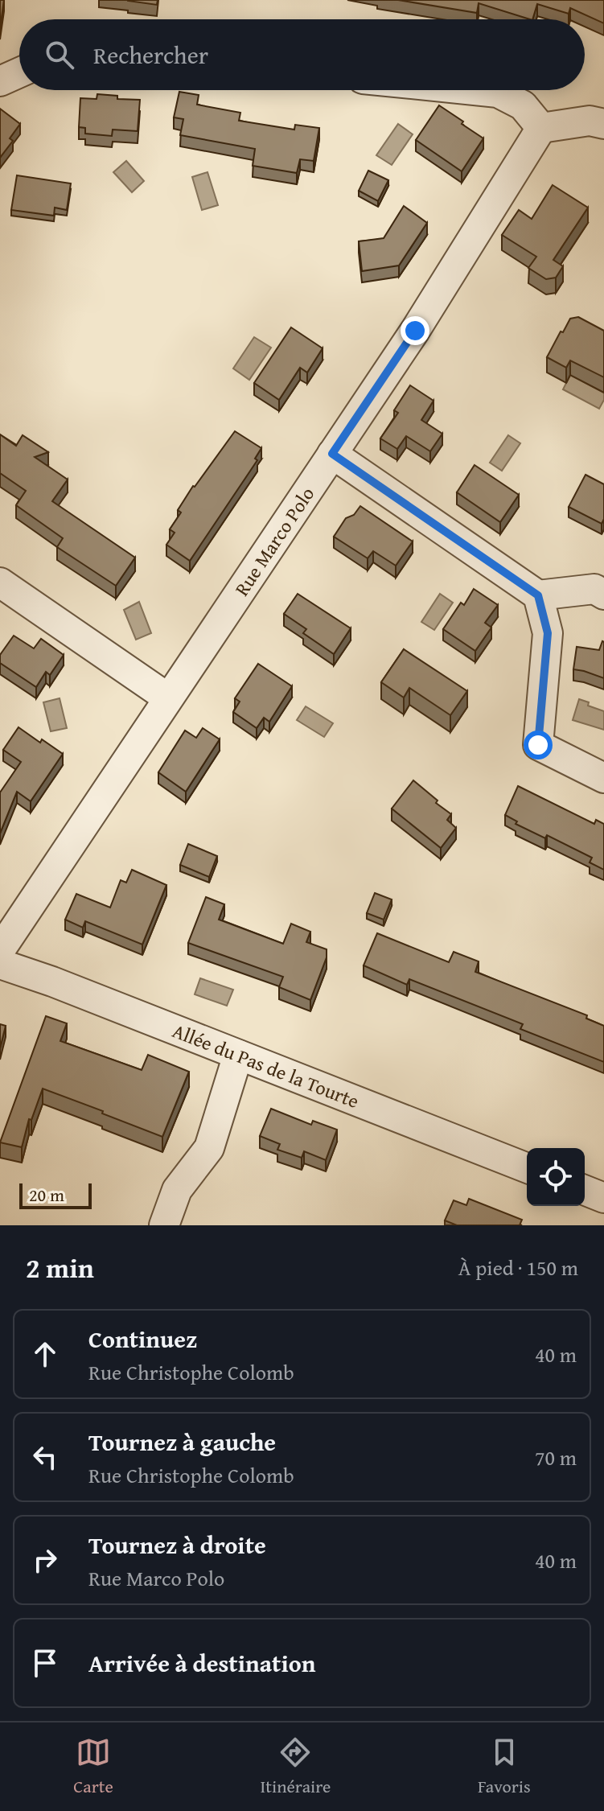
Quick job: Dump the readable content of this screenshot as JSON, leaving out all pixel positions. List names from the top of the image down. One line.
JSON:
{"streets":{"street":["Rue Marco Polo","Allée du Pas de la Tourte"]},"scale_bar":"20 m","page":{"search":"Rechercher","scale":"20 m","heading":["2 min","À pied · 150 m"],"list":[["Continuez","Rue Christophe Colomb","40 m"],["Tournez à gauche","Rue Christophe Colomb","70 m"],["Tournez à droite","Rue Marco Polo","40 m"],"Arrivée à destination"],"nav":["Carte","Itinéraire","Favoris"]}}
